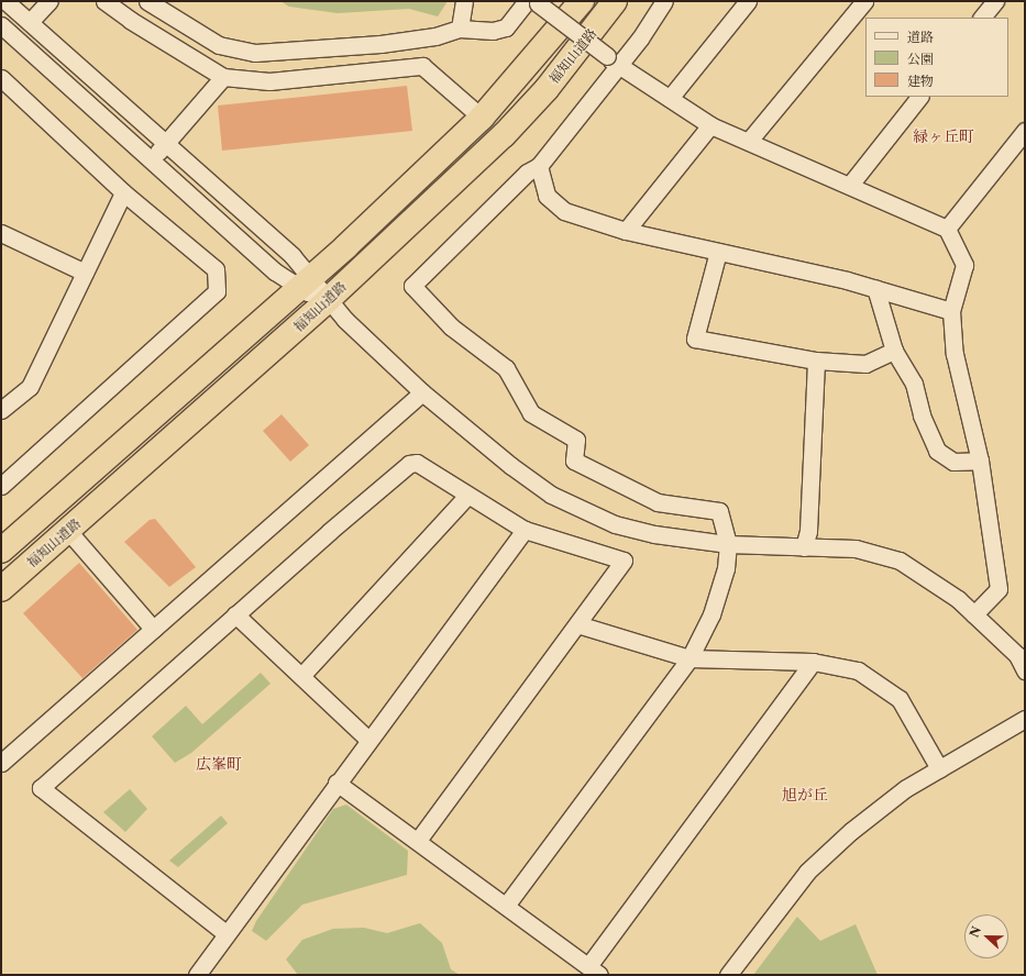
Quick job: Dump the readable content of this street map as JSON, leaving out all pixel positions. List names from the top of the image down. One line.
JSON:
{"streets":{"highway":["福知山道路"]},"districts":["緑ヶ丘町","広峯町","旭が丘"],"legend":["道路","公園","建物"],"north":"left"}
